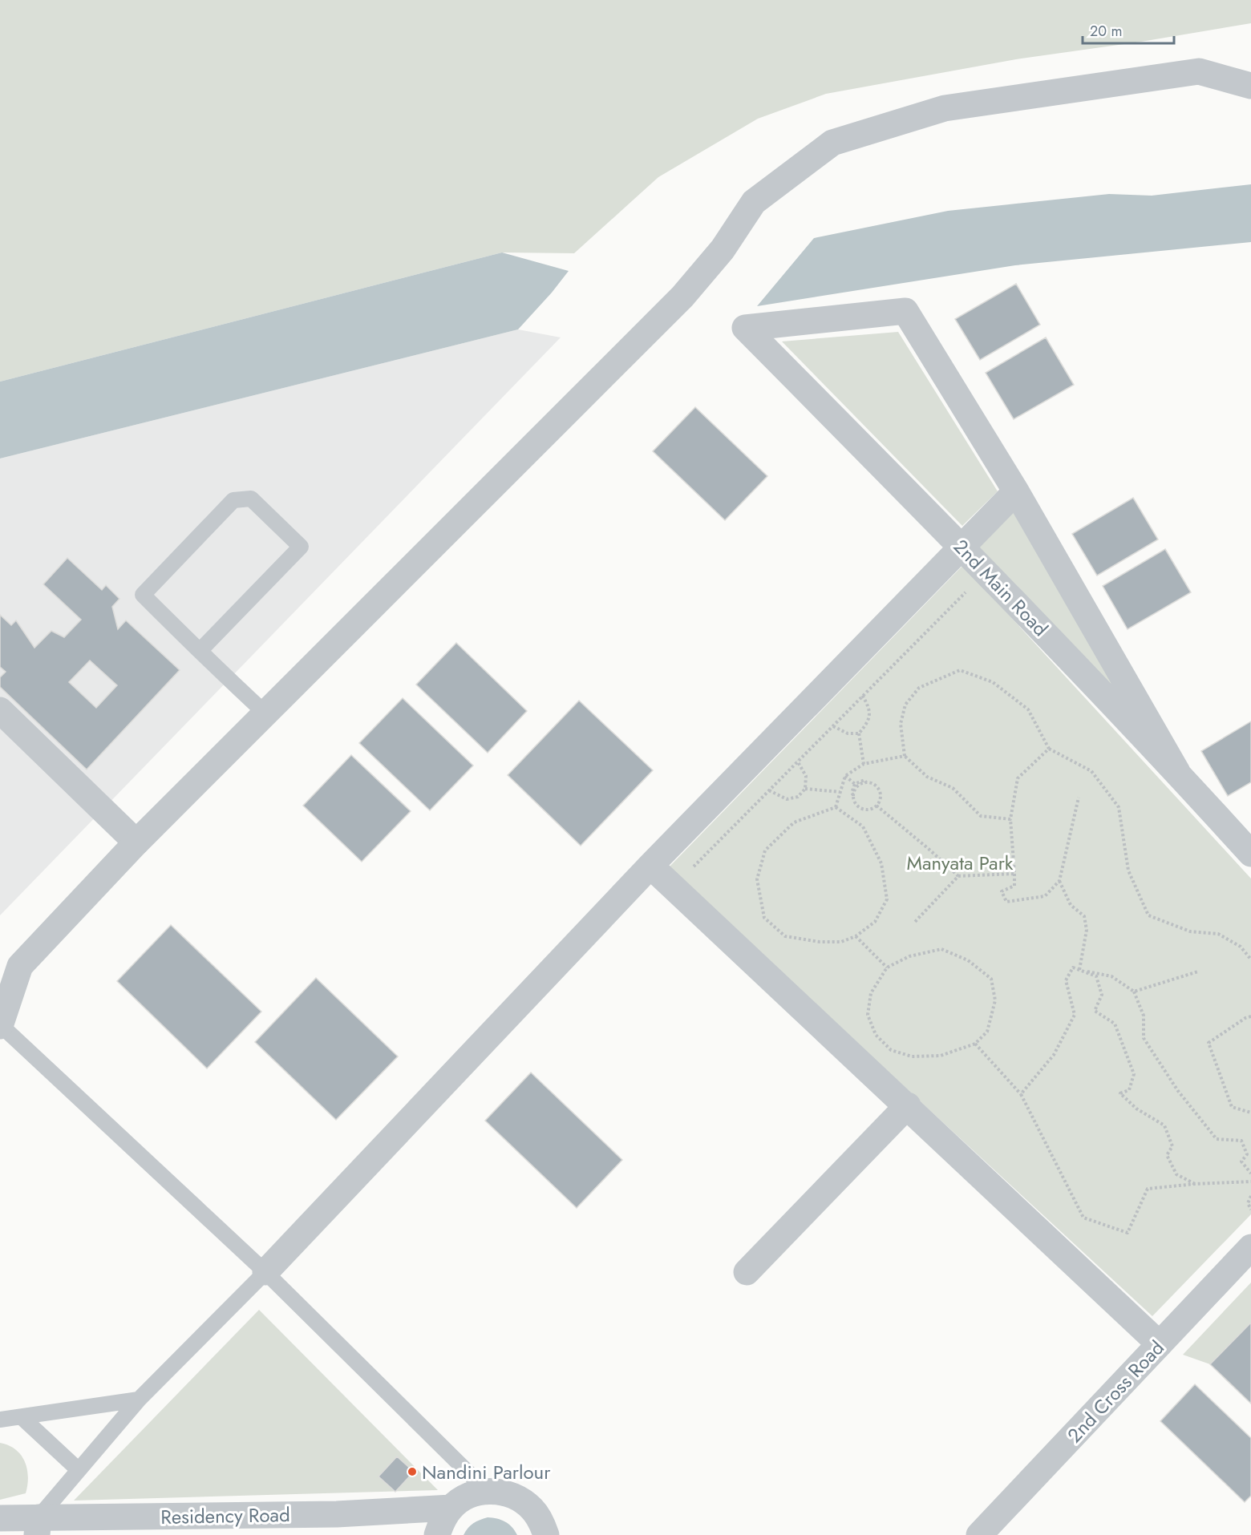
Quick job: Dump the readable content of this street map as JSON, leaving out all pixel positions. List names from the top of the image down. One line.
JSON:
{"streets":{"street":["2nd Main Road","2nd Cross Road","Residency Road"]},"parks":["Manyata Park"],"places":["Nandini Parlour"],"scale_bar":"20 m"}
